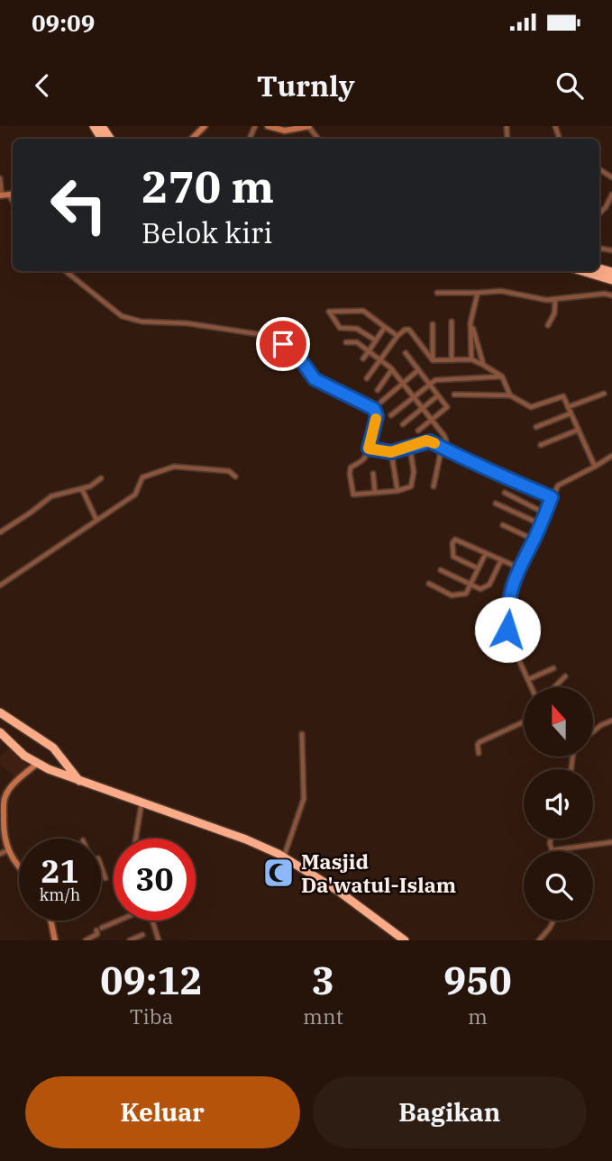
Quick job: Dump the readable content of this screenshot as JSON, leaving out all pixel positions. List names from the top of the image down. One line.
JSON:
{"places":{"mosque":["Masjid Da'watul-Islam"]},"north":"top","page":{"status":"09:09","header":"Turnly","turn":["270 m","Belok kiri"],"speed":"21 km/h","limit":"30","eta":["09:12","Tiba","3","mnt","950","m"],"buttons":["Keluar","Bagikan"]}}
